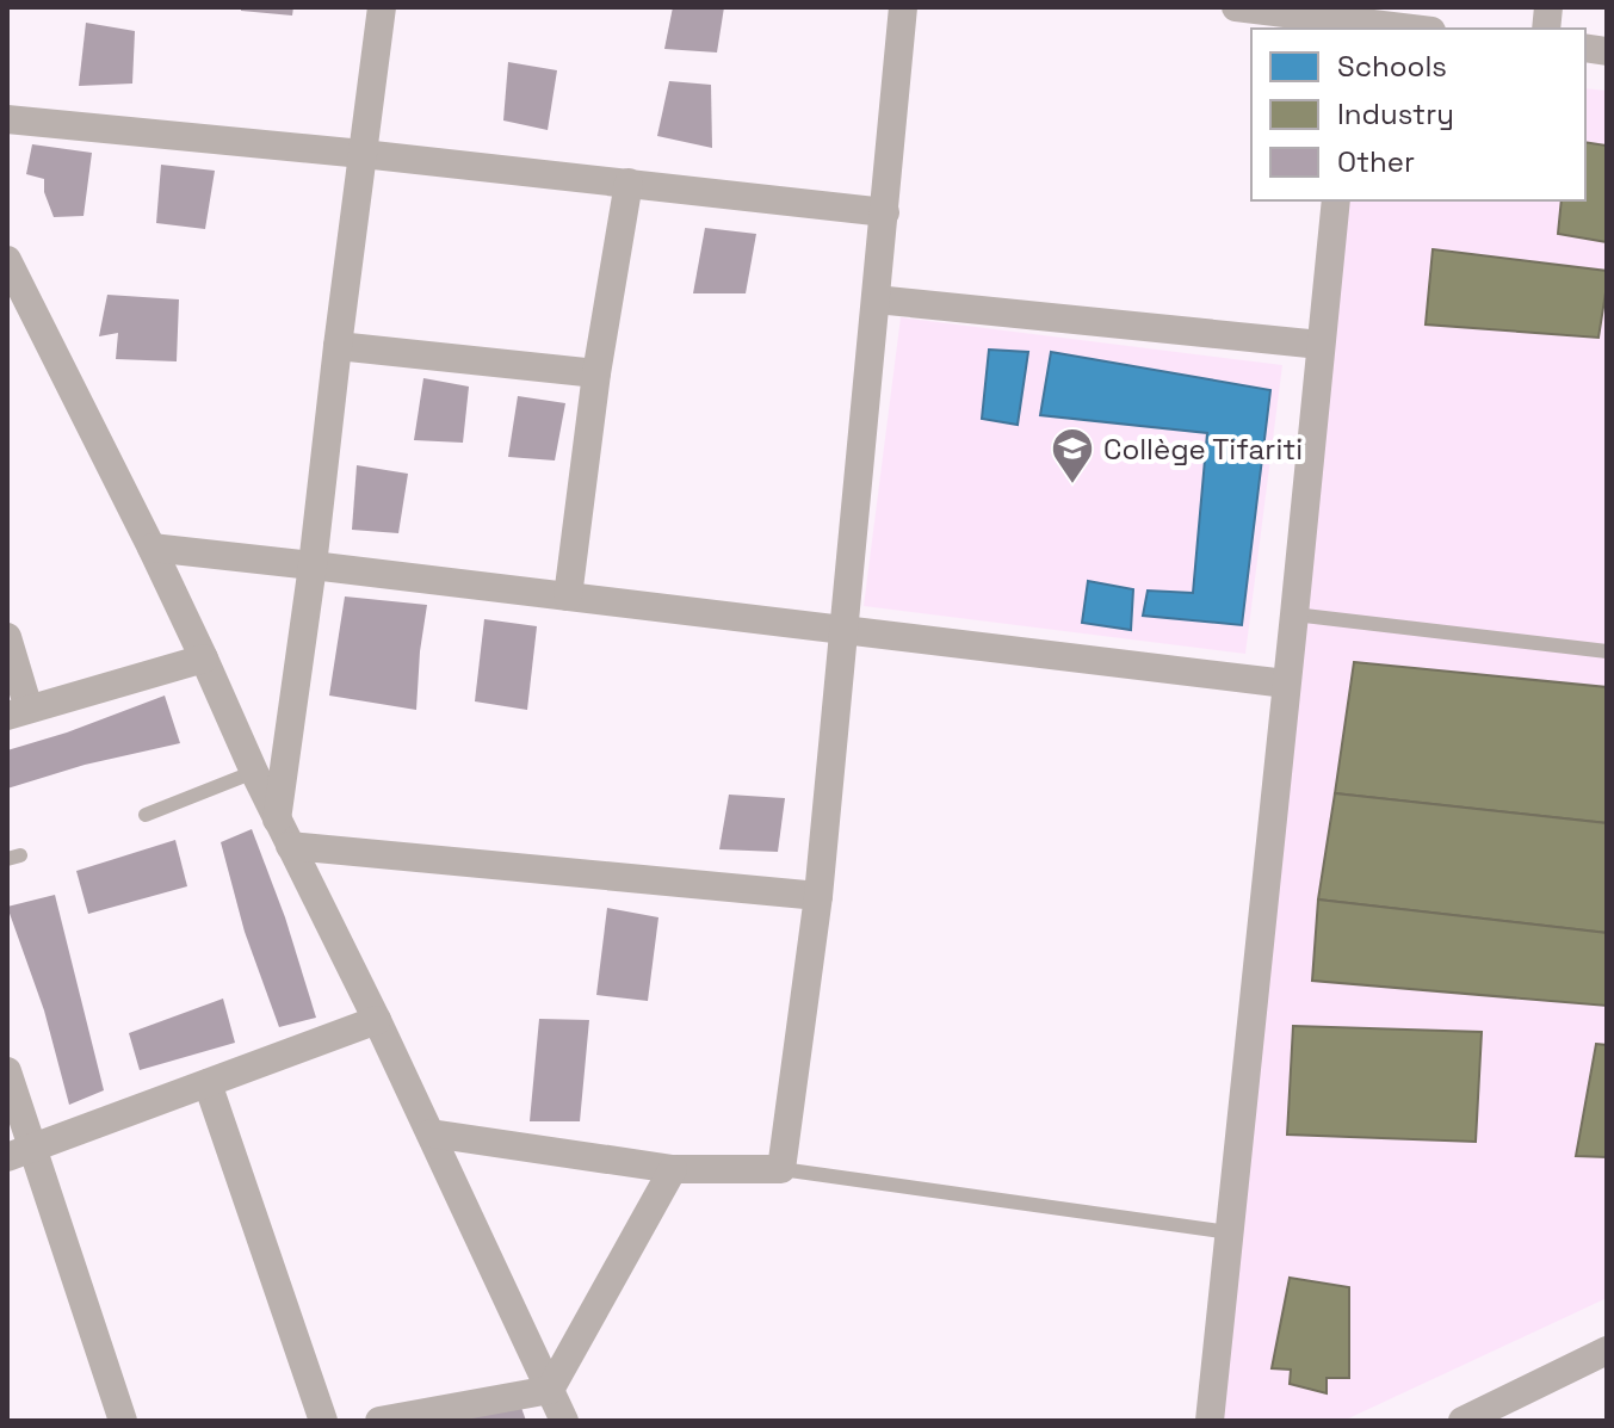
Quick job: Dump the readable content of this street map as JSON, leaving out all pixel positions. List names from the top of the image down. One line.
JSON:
{"places":{"school or university":["Collège Tifariti"]},"legend":["Schools","Industry","Other"]}
